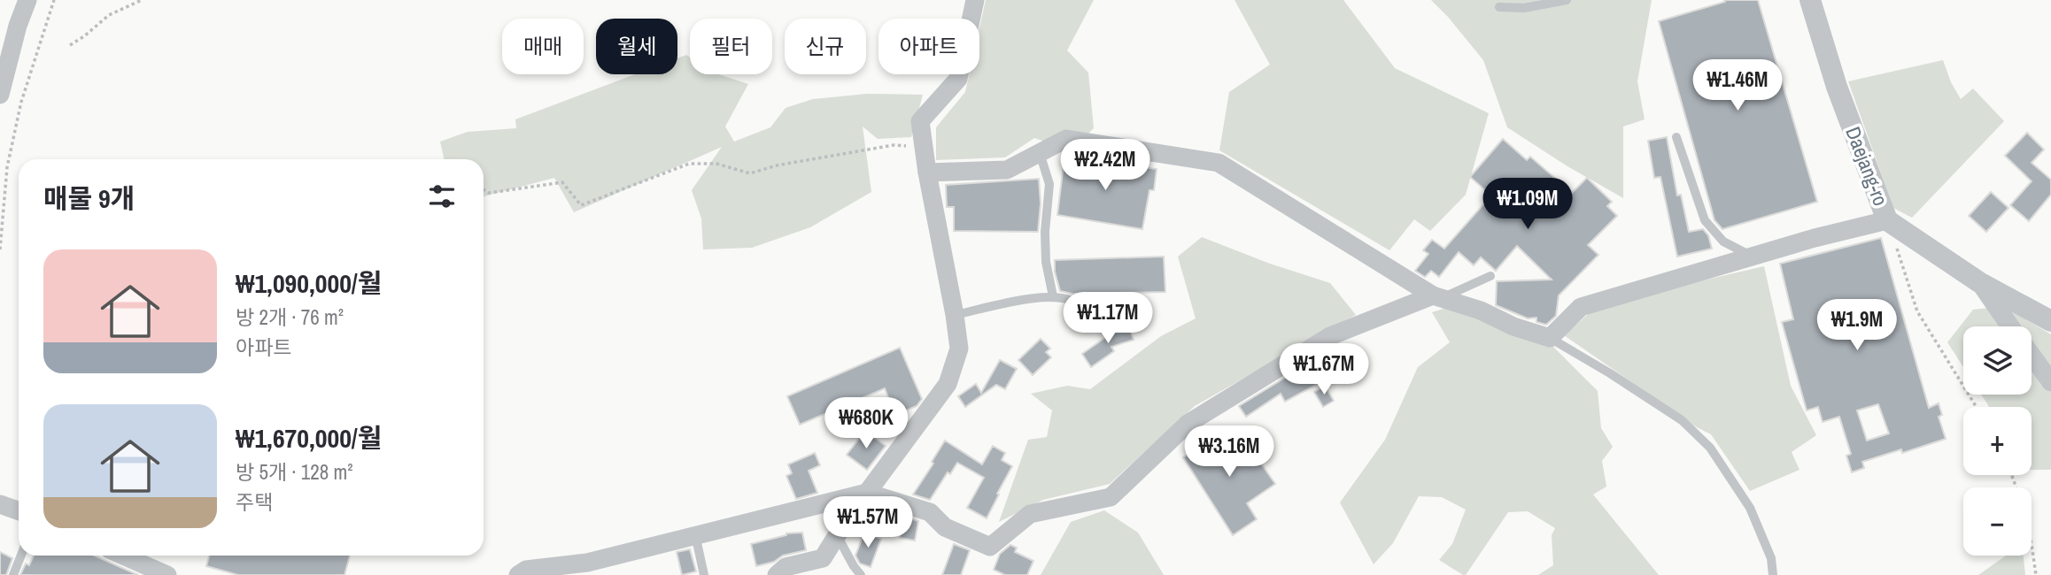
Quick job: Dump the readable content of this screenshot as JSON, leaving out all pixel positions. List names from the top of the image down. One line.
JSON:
{"streets":{"street":["Daejang-ro"]},"page":{"chip":["매매","월세","필터","신규","아파트"],"price":["₩1.46M","₩2.42M","₩1.09M","₩1.17M","₩1.9M","₩1.67M","₩680K","₩3.16M","₩1.57M"],"heading":"매물 9개","list":[{"name":"₩1,090,000/월","note":"방 2개 · 76 m² · 아파트"},{"name":"₩1,670,000/월","note":"방 5개 · 128 m² · 주택"}],"map_buttons":["+","−"]}}
